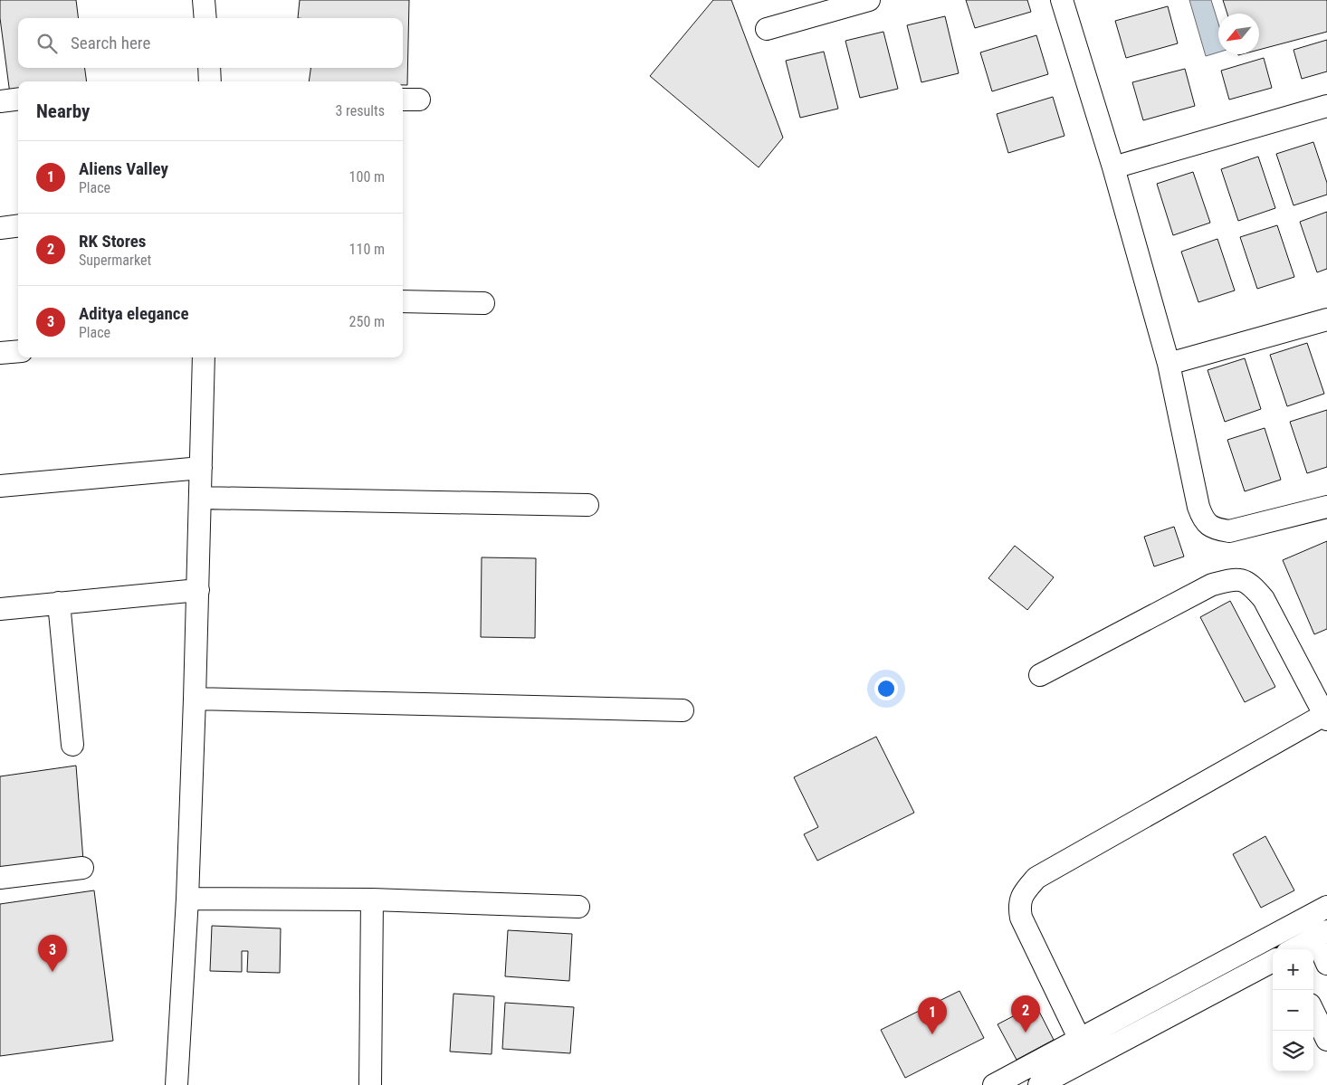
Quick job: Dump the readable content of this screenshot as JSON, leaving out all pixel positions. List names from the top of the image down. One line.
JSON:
{"north":"bottom left","page":{"search":"Search here","heading":["Nearby","3 results"],"list":[{"mark":"1","name":"Aliens Valley","note":"Place","value":"100 m"},{"mark":"2","name":"RK Stores","note":"Supermarket","value":"110 m"},{"mark":"3","name":"Aditya elegance","note":"Place","value":"250 m"}],"pins":["3","2","1"],"map_buttons":["+","−"]}}
